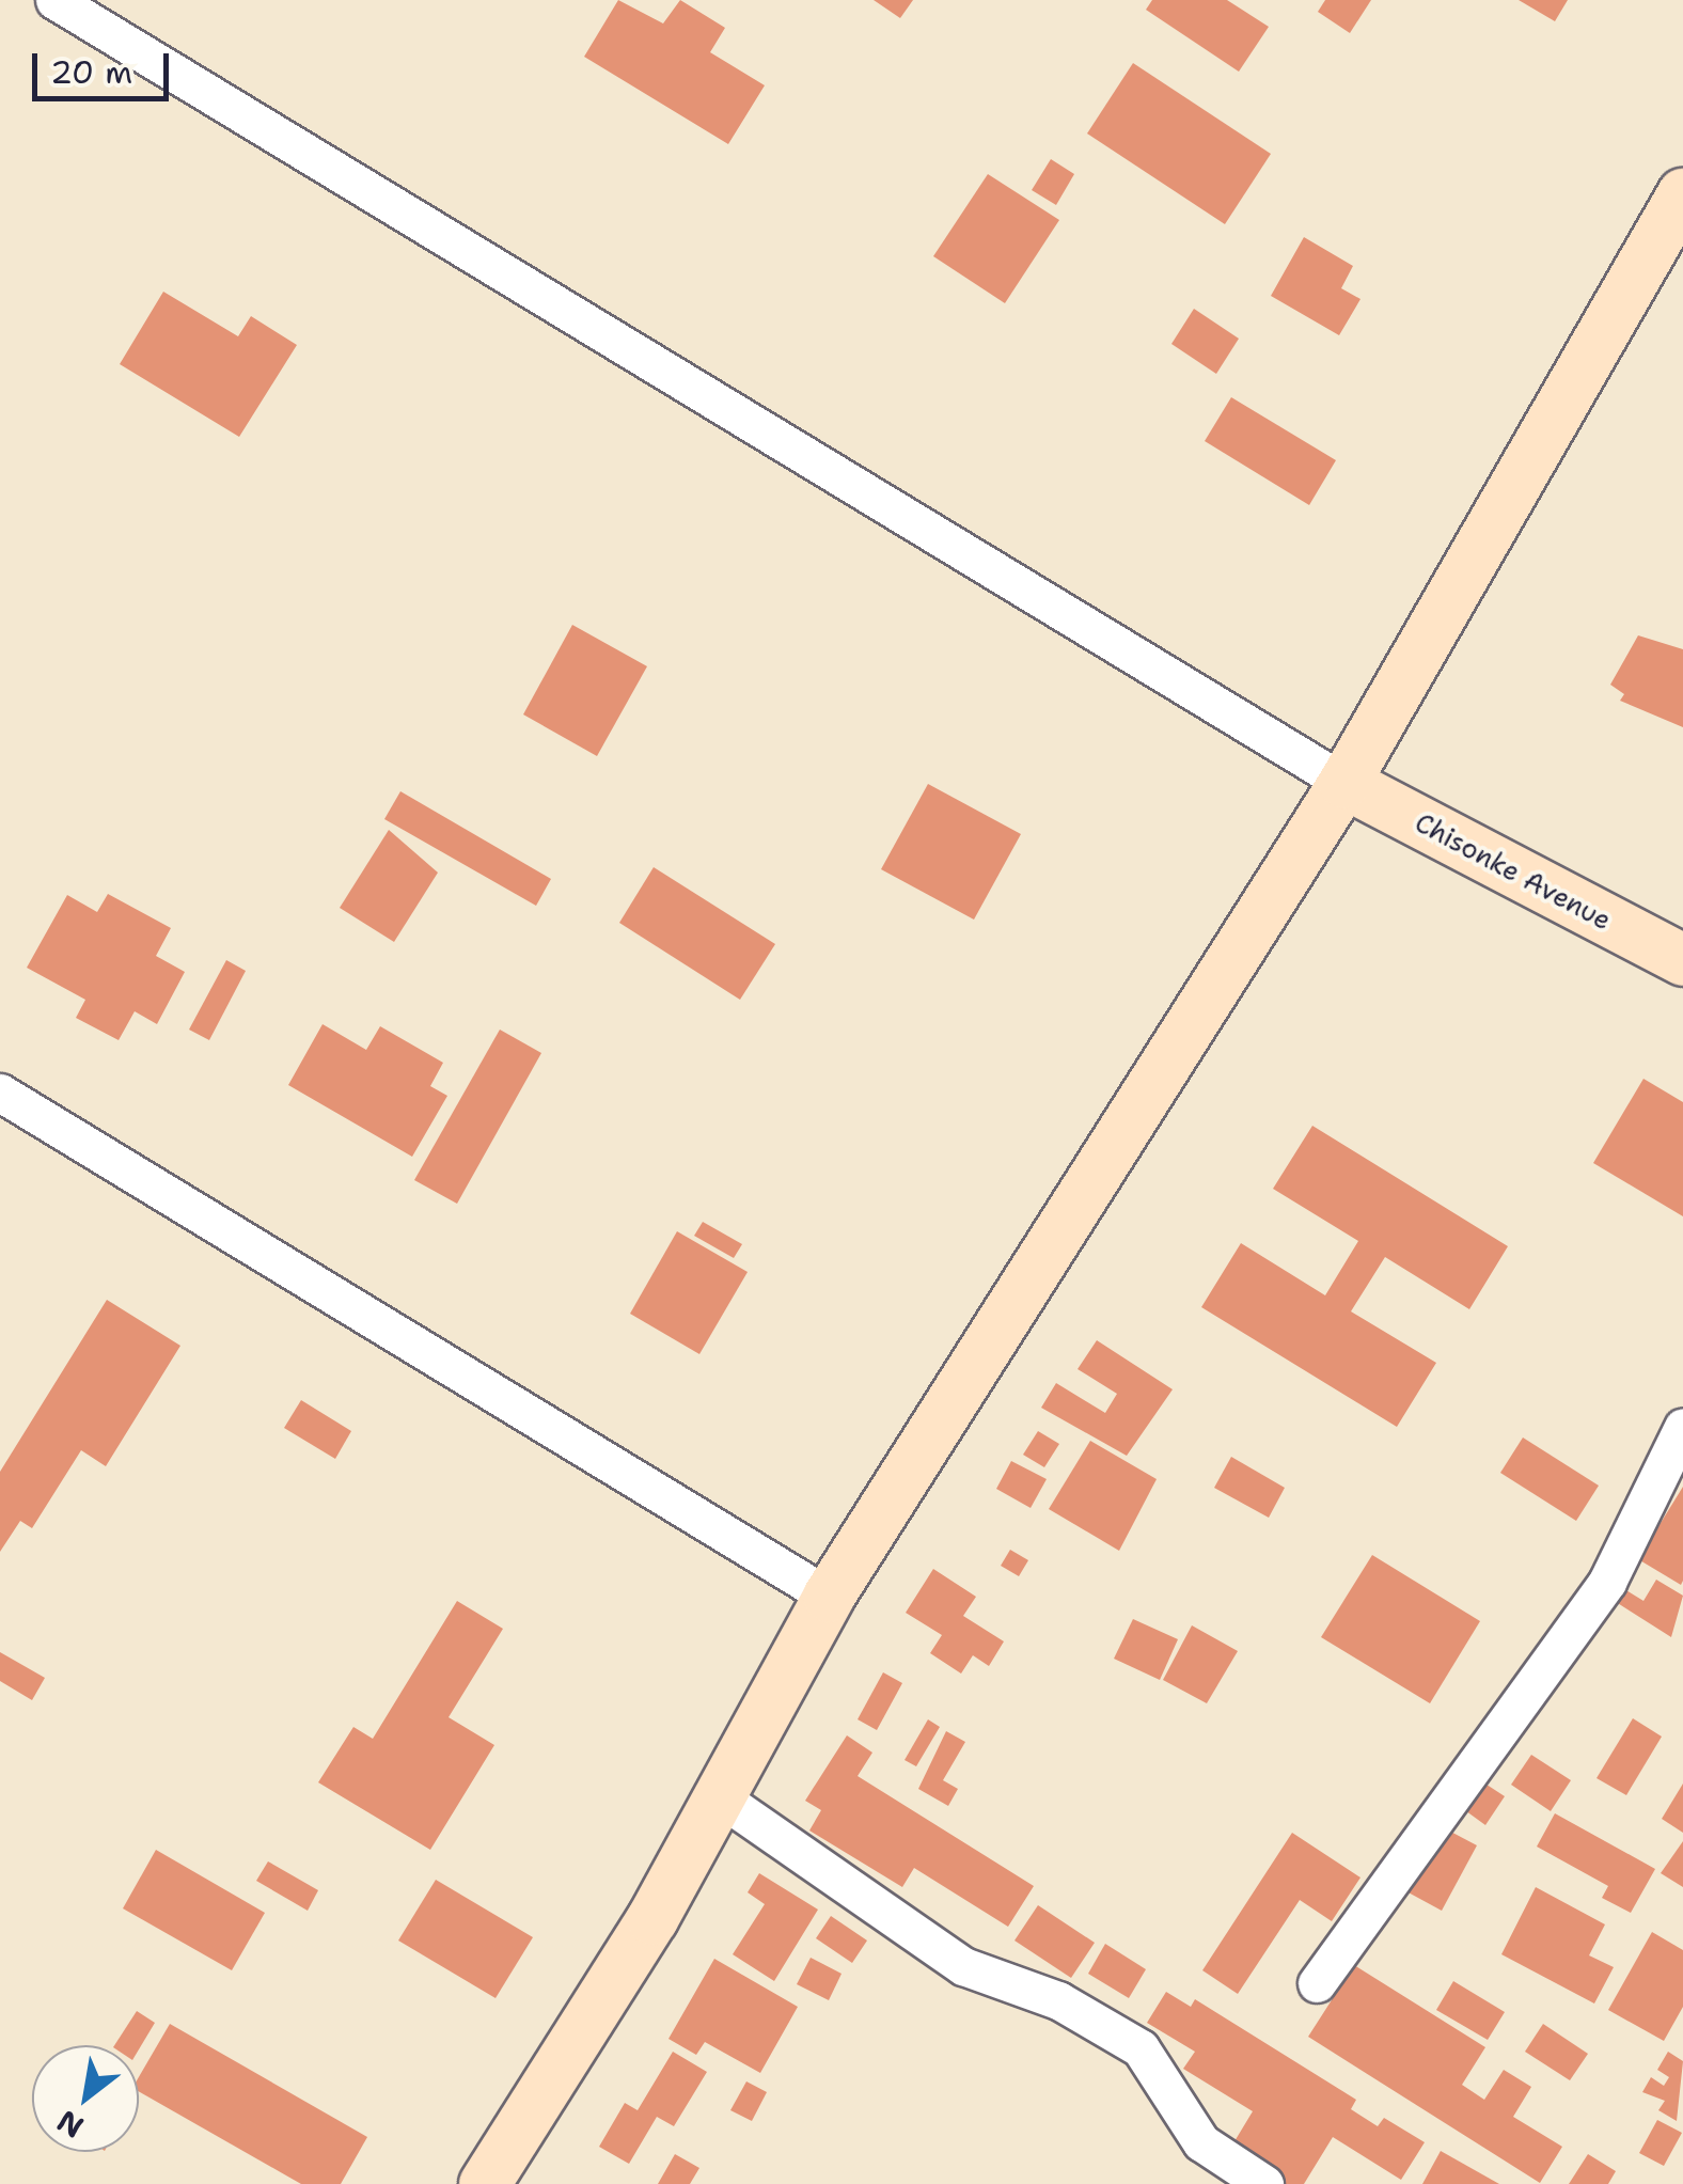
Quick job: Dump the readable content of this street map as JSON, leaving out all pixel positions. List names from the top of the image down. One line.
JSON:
{"streets":{"main road":["Chisonke Avenue"]},"scale_bar":"20 m","north":"bottom left"}
